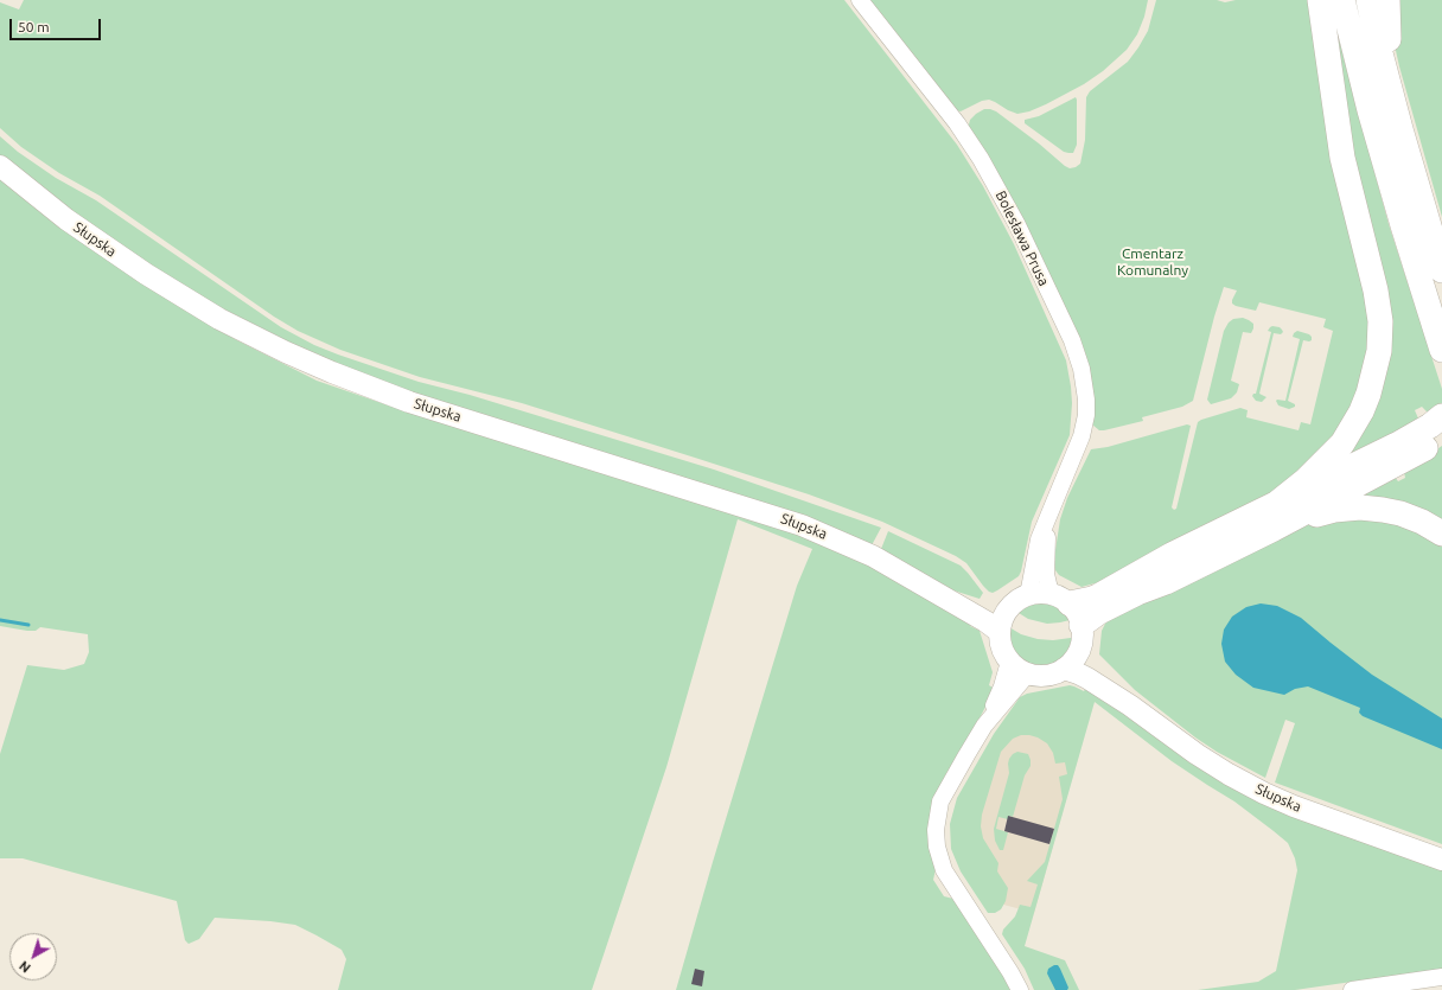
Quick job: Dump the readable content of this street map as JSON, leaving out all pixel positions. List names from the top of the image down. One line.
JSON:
{"streets":{"main road":["Słupska"],"street":["Bolesława Prusa"]},"crossings":[["Bolesława Prusa","Słupska"]],"parks":["Cmentarz Komunalny"],"scale_bar":"50 m","north":"bottom left"}
